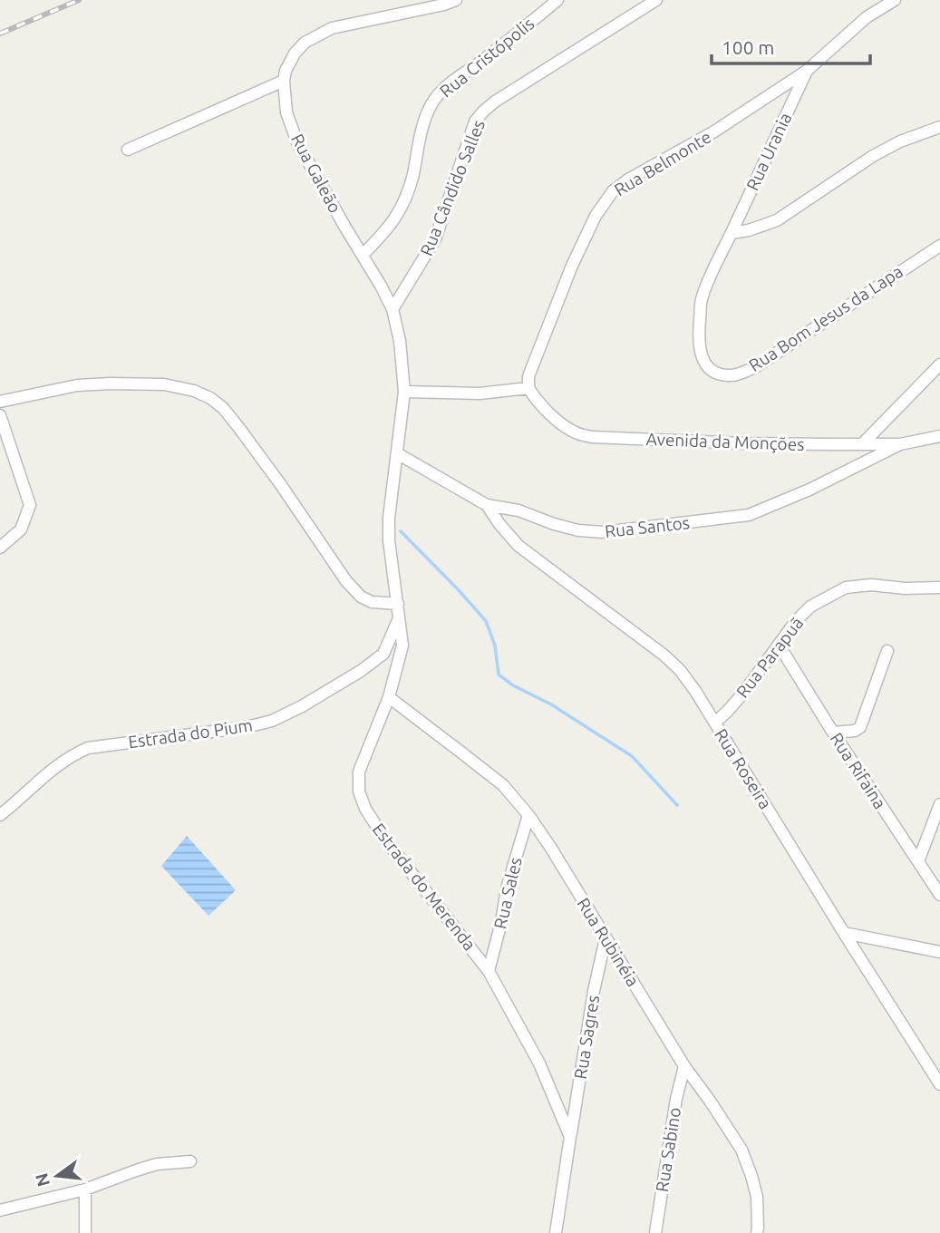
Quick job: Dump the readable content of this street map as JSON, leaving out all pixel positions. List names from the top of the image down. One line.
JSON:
{"streets":{"street":["Rua Cristópolis","Rua Urania","Rua Belmonte","Rua Galeão","Rua Cândido Salles","Rua Bom Jesus da Lapa","Avenida da Monções","Rua Santos","Rua Parapuã","Estrada do Pium","Rua Roseira","Rua Rifaina","Estrada do Merenda","Rua Sales","Rua Rubinéia","Rua Sagres","Rua Sabino"]},"crossings":[["Rua Cristópolis","Rua Galeão"],["Rua Urania","Rua Belmonte"],["Rua Urania","Rua Bom Jesus da Lapa"],["Rua Belmonte","Avenida da Monções"],["Rua Galeão","Rua Cândido Salles"],["Rua Galeão","Rua Santos"],["Rua Galeão","Estrada do Merenda"],["Avenida da Monções","Rua Santos"],["Rua Santos","Rua Roseira"],["Rua Santos","Estrada do Merenda"],["Rua Parapuã","Rua Roseira"],["Rua Parapuã","Rua Rifaina"],["Estrada do Pium","Estrada do Merenda"],["Estrada do Merenda","Rua Sales"],["Estrada do Merenda","Rua Rubinéia"],["Estrada do Merenda","Rua Sagres"],["Rua Sales","Rua Rubinéia"],["Rua Rubinéia","Rua Sagres"],["Rua Rubinéia","Rua Sabino"]],"scale_bar":"100 m","north":"left"}
